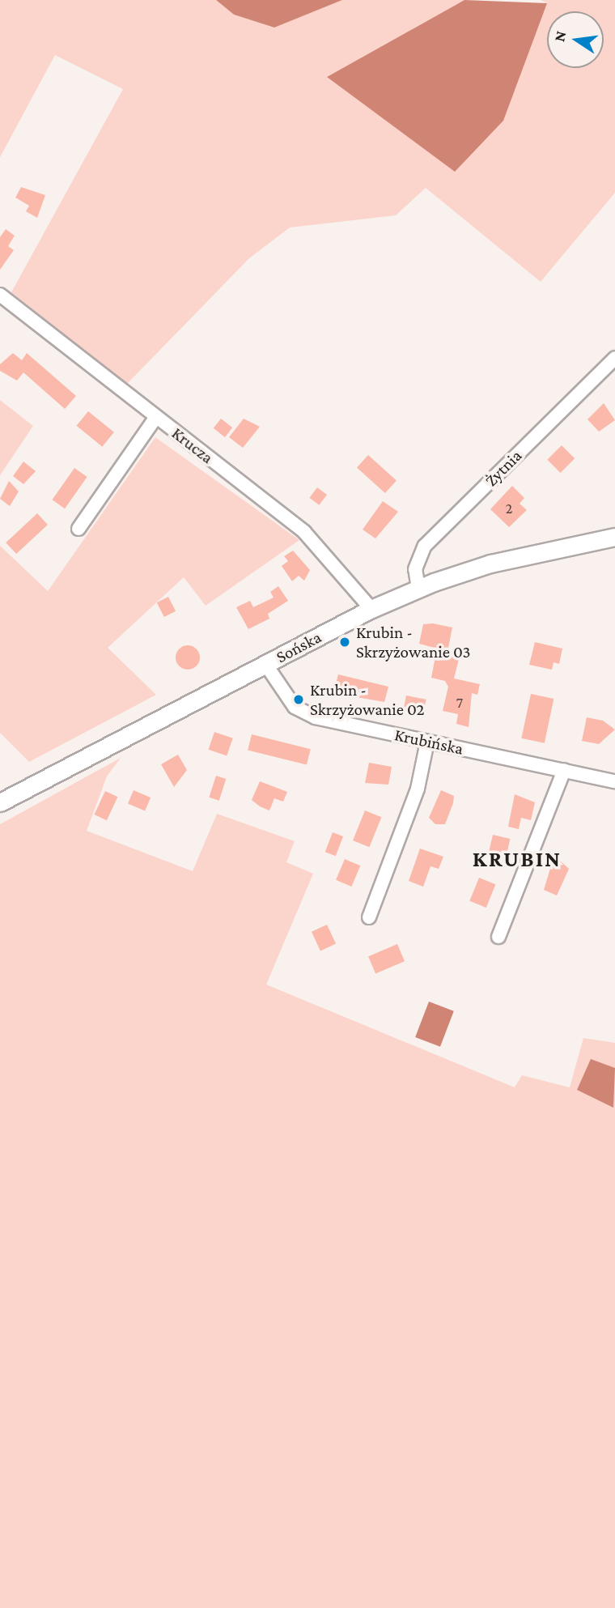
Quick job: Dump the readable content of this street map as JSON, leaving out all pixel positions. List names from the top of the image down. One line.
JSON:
{"streets":{"street":["Krucza","Żytnia","Sońska","Krubińska"]},"crossings":[["Krucza","Sońska"],["Żytnia","Sońska"],["Sońska","Krubińska"]],"districts":["KRUBIN"],"places":["Krubin - Skrzyżowanie 03","Krubin - Skrzyżowanie 02"],"house_numbers":["2","7"],"north":"left"}
